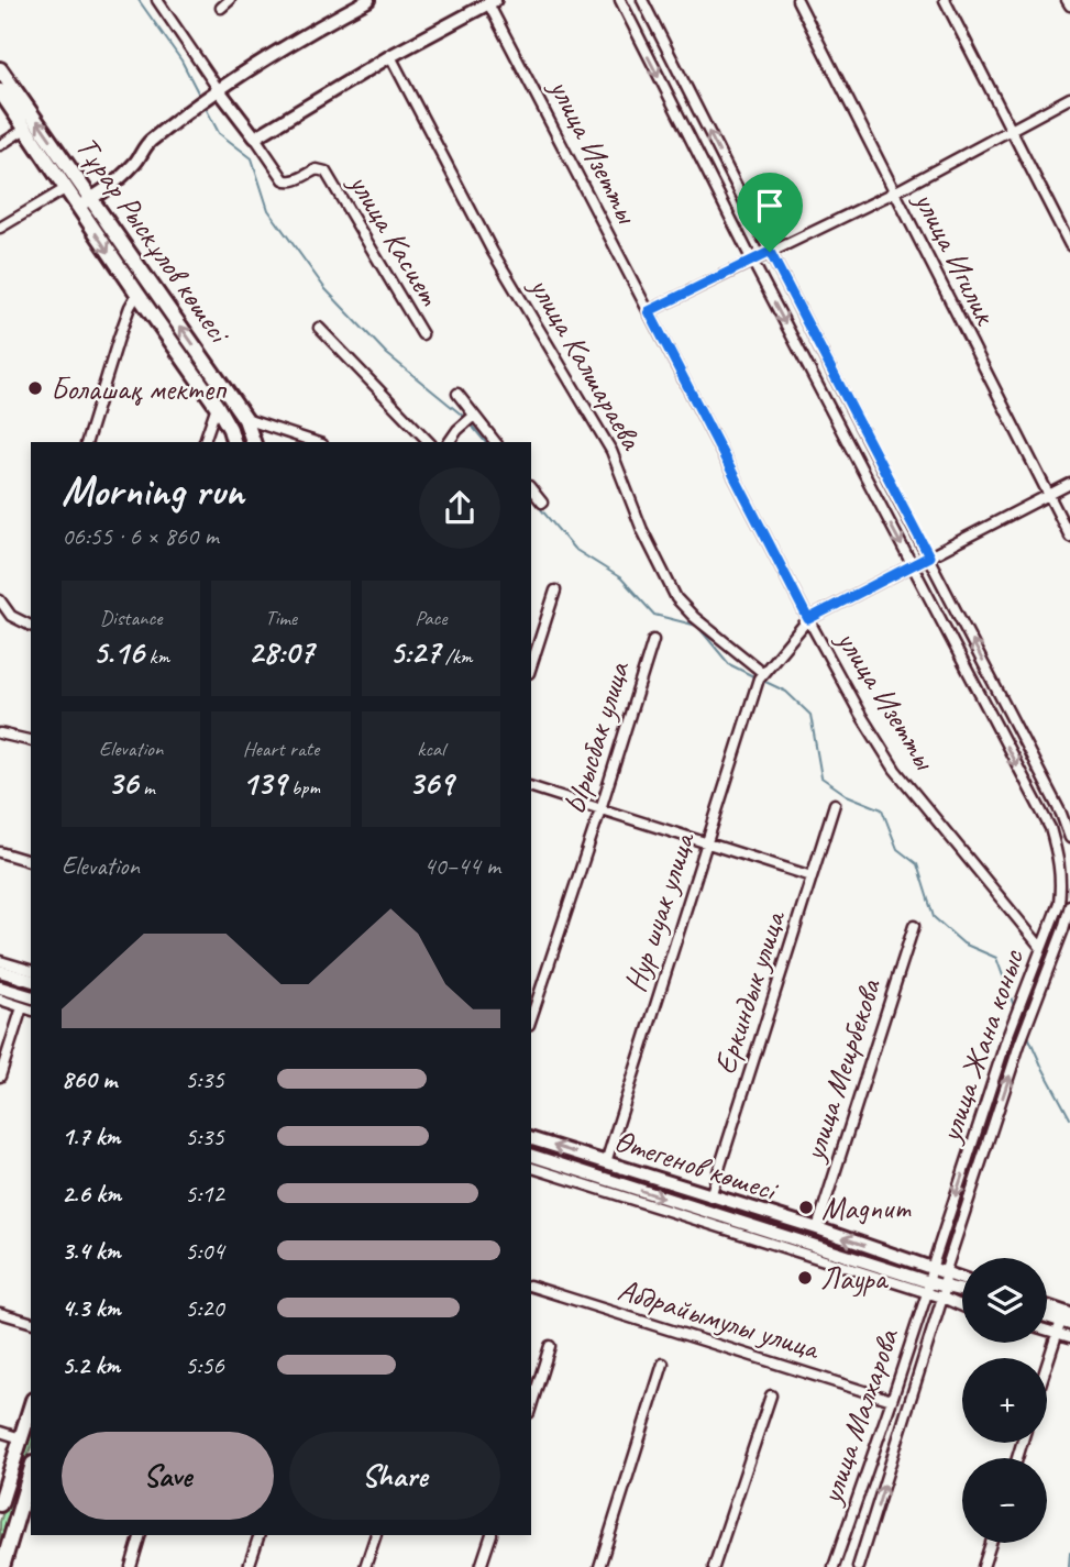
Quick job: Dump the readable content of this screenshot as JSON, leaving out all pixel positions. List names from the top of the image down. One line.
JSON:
{"streets":{"main road":["Тұрар Рыскұлов көшесі","Өтегенов көшесі"],"street":["улица Изетты","улица Касиет","улица Игилик","улица Калшараева","Ырысбак улица","Нур шуак улица","Еркиндык улица","улица Жана коныс","улица Меирбекова","Абдрайымулы улица","улица Малхарова"]},"crossings":[["улица Изетты","улица Жана коныс"],["улица Калшараева","Нур шуак улица"],["Нур шуак улица","Өтегенов көшесі"],["Еркиндык улица","Өтегенов көшесі"],["улица Жана коныс","Өтегенов көшесі"],["улица Жана коныс","улица Малхарова"],["улица Меирбекова","Өтегенов көшесі"],["Өтегенов көшесі","улица Малхарова"],["Абдрайымулы улица","улица Малхарова"]],"places":["Болашақ мектеп","Magnum","Лаура"],"page":{"heading":["Morning run","06:55 · 6 × 860 m"],"stats":[["Distance","5.16 km"],["Time","28:07"],["Pace","5:27 /km"],["Elevation","36 m"],["Heart rate","139 bpm"],["kcal","369"]],"chart":["Elevation","40–44 m"],"list":[{"name":"860 m","note":"5:35"},{"name":"1.7 km","note":"5:35"},{"name":"2.6 km","note":"5:12"},{"name":"3.4 km","note":"5:04"},{"name":"4.3 km","note":"5:20"},{"name":"5.2 km","note":"5:56"}],"map_buttons":["+","−"],"buttons":["Save","Share"]}}
